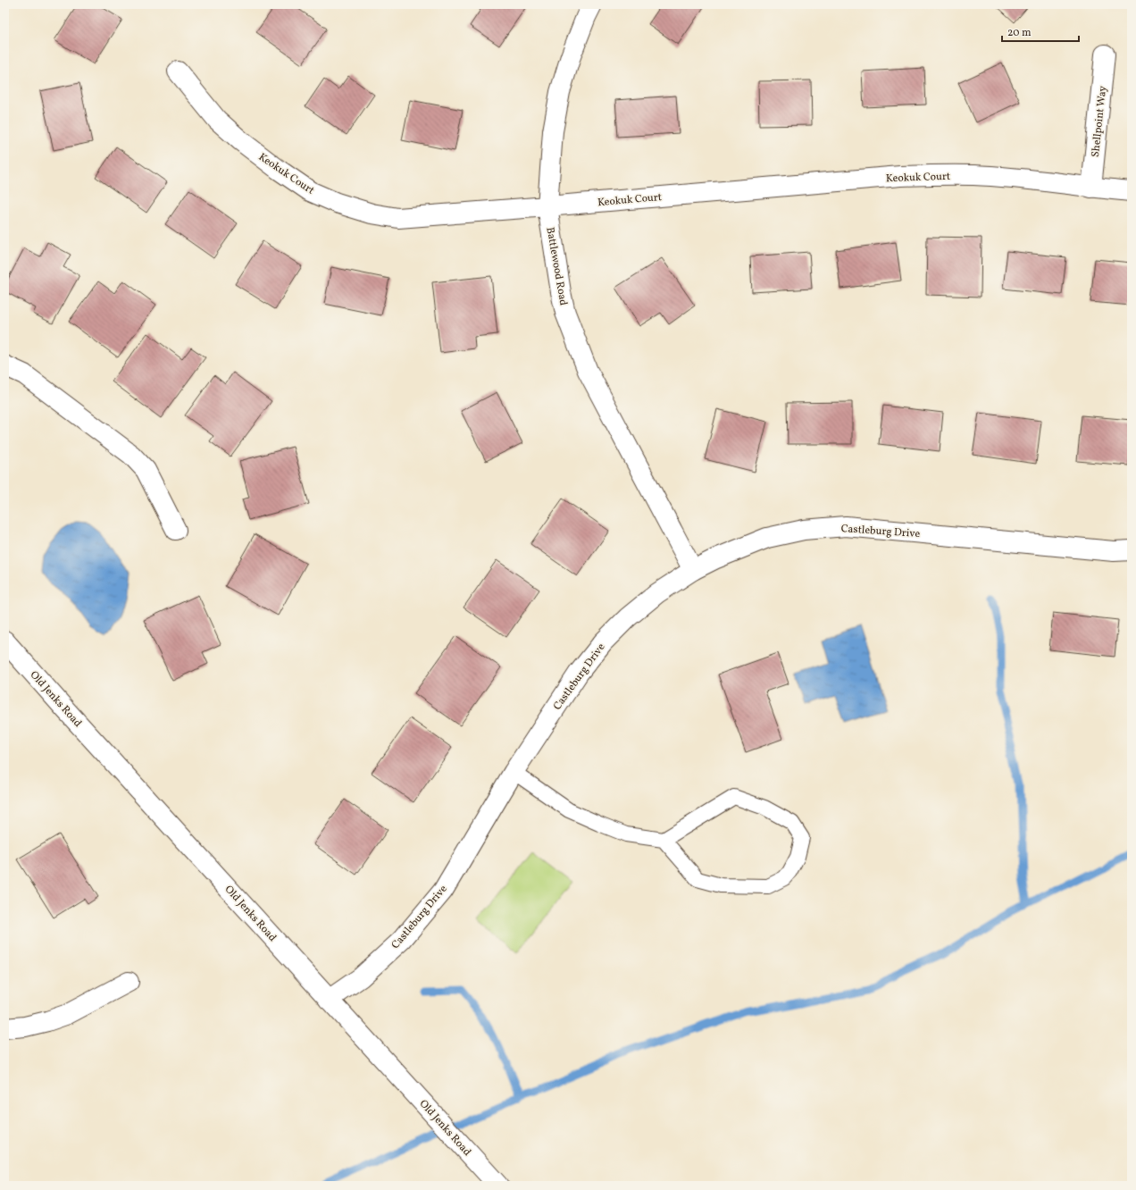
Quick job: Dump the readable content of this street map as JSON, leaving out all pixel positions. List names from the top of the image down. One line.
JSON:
{"streets":{"street":["Shellpoint Way","Keokuk Court","Battlewood Road","Castleburg Drive","Old Jenks Road"]},"crossings":[["Shellpoint Way","Keokuk Court"],["Keokuk Court","Battlewood Road"],["Battlewood Road","Castleburg Drive"],["Castleburg Drive","Old Jenks Road"]],"scale_bar":"20 m"}
